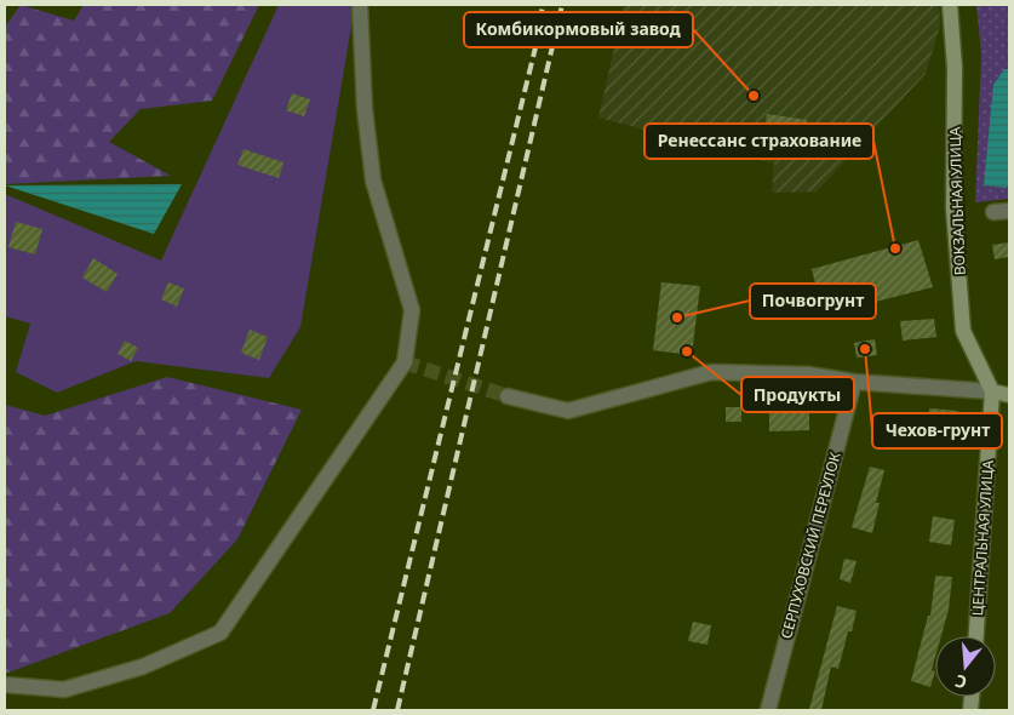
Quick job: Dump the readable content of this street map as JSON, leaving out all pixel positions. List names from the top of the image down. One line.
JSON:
{"streets":{"street":["ВОКЗАЛЬНАЯ УЛИЦА","ЦЕНТРАЛЬНАЯ УЛИЦА","СЕРПУХОВСКИЙ ПЕРЕУЛОК"]},"crossings":[["ВОКЗАЛЬНАЯ УЛИЦА","ЦЕНТРАЛЬНАЯ УЛИЦА"]],"places":["Комбикормовый завод","Ренессанс страхование","Почвогрунт","Чехов-грунт","Продукты"],"north":"bottom"}
